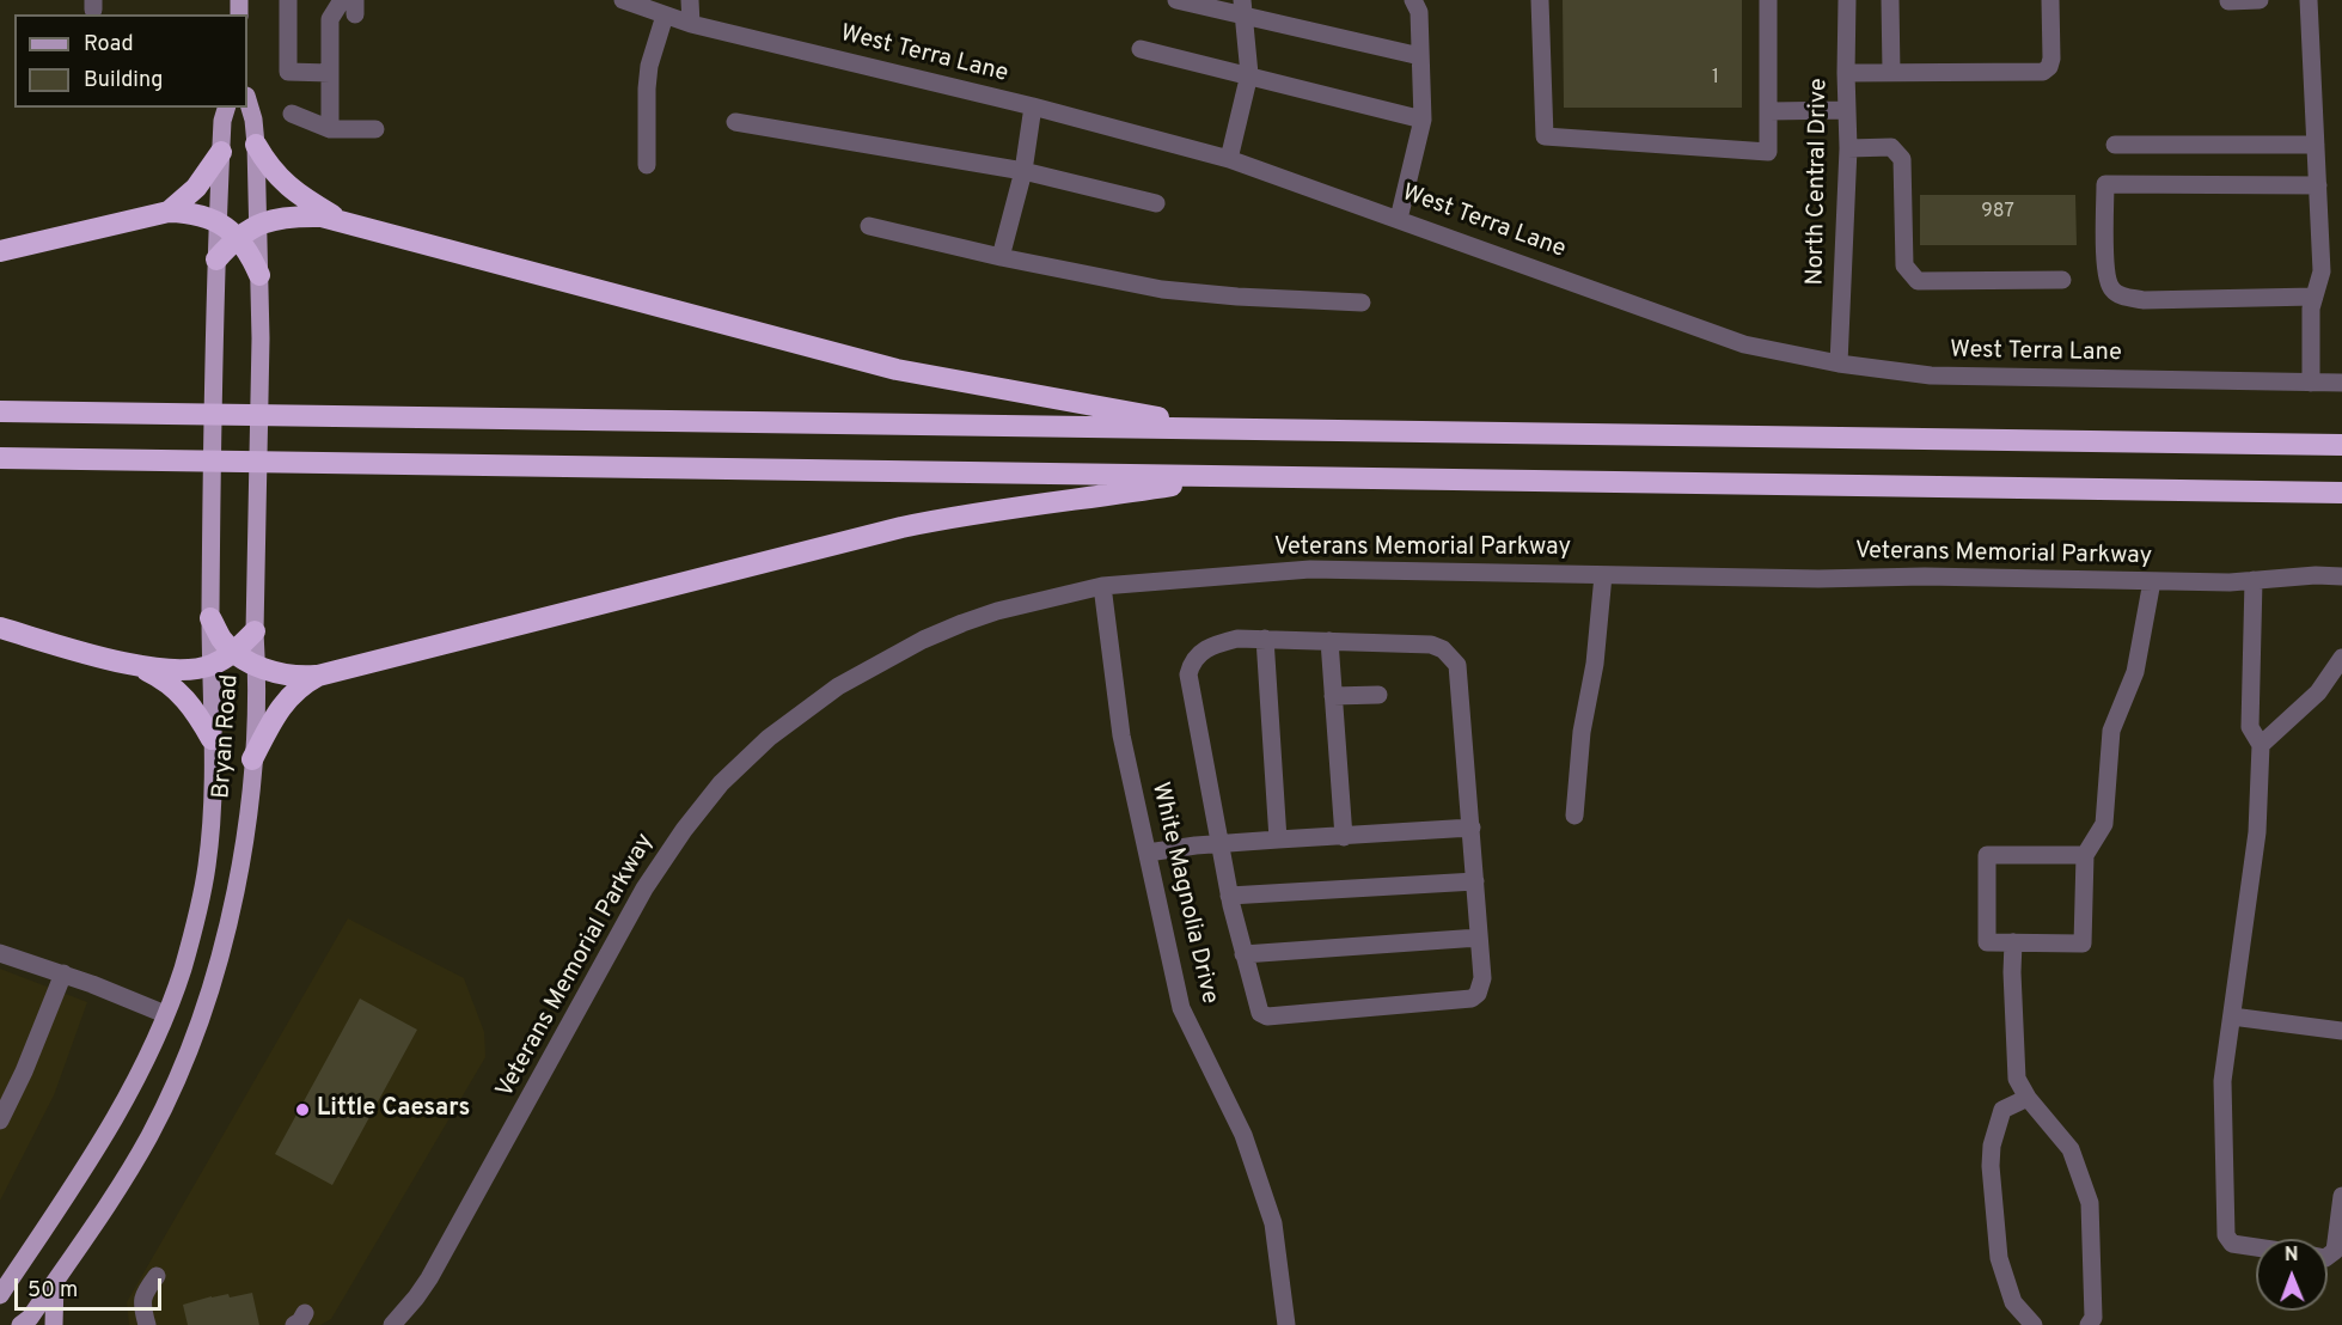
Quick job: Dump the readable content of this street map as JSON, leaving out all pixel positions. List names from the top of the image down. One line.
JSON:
{"streets":{"main road":["Bryan Road"],"street":["West Terra Lane","North Central Drive","Veterans Memorial Parkway","White Magnolia Drive"]},"crossings":[["West Terra Lane","North Central Drive"],["Veterans Memorial Parkway","White Magnolia Drive"]],"places":["Little Caesars"],"house_numbers":["1","987"],"legend":["Road","Building"],"scale_bar":"50 m","north":"top"}
